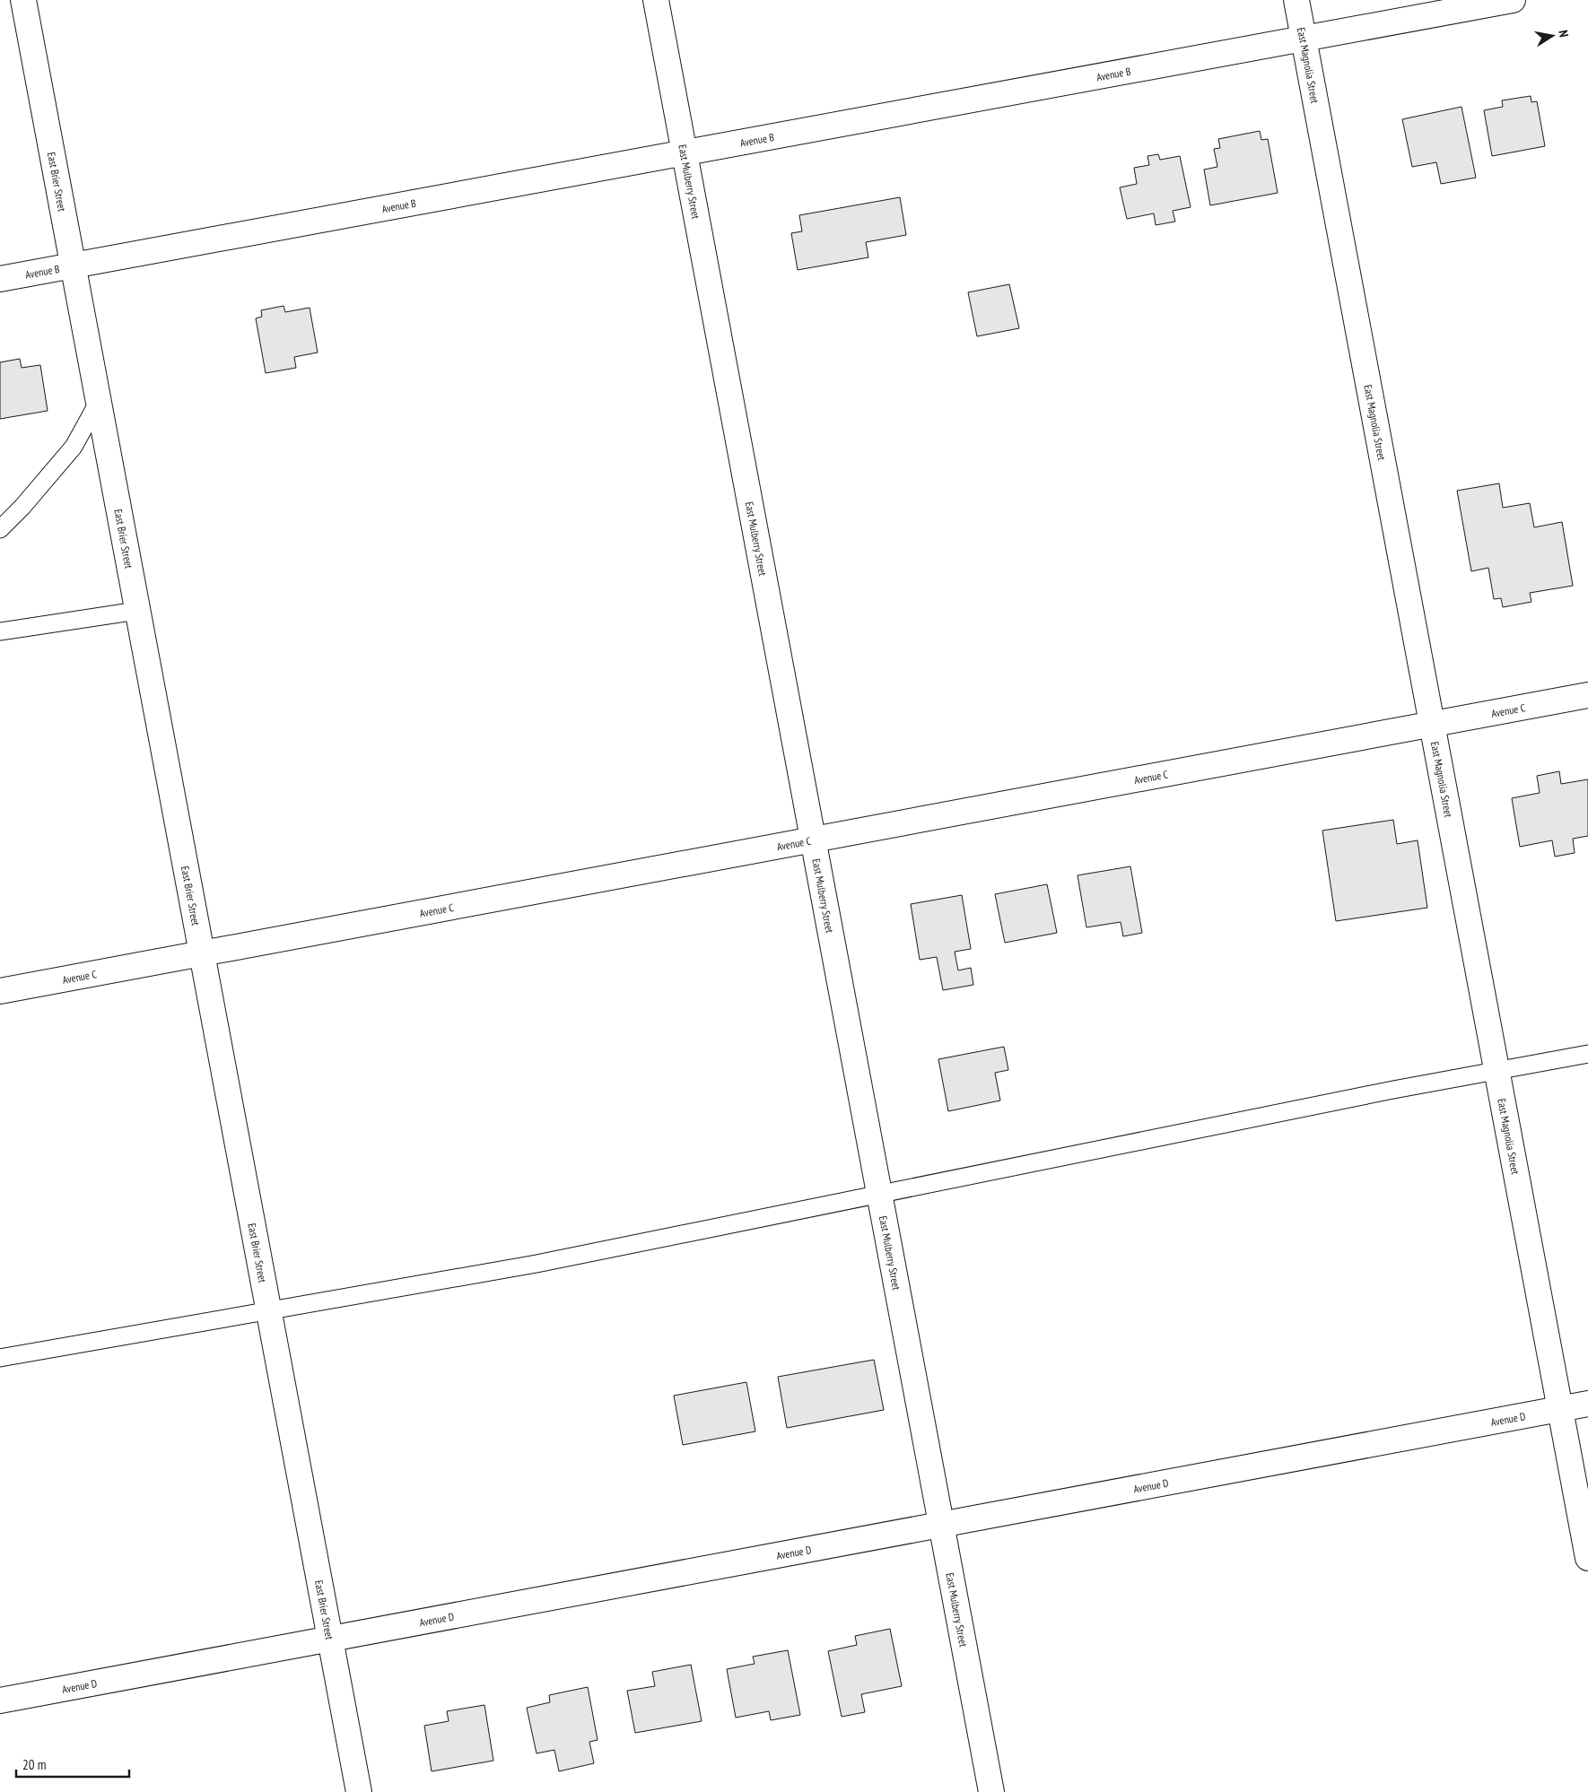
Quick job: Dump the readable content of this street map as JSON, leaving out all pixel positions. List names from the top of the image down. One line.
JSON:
{"streets":{"street":["East Magnolia Street","Avenue B","East Brier Street","East Mulberry Street","Avenue C","Avenue D"]},"crossings":[["East Magnolia Street","Avenue B"],["East Magnolia Street","Avenue C"],["East Magnolia Street","Avenue D"],["Avenue B","East Brier Street"],["Avenue B","East Mulberry Street"],["East Brier Street","Avenue C"],["East Brier Street","Avenue D"],["East Mulberry Street","Avenue C"],["East Mulberry Street","Avenue D"]],"scale_bar":"20 m","north":"right"}
